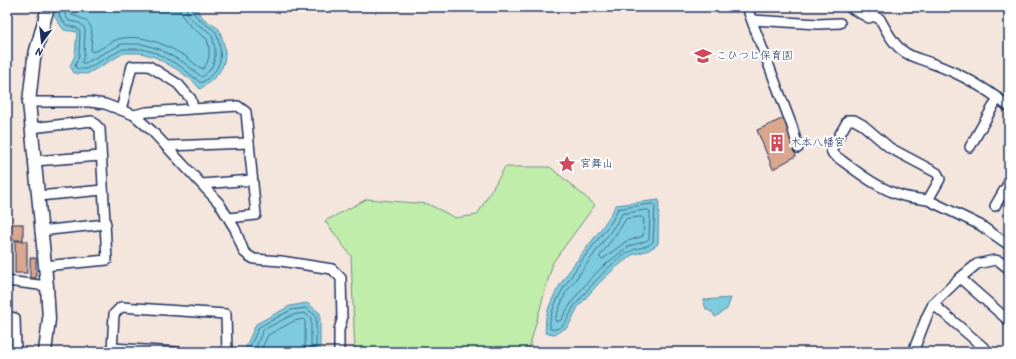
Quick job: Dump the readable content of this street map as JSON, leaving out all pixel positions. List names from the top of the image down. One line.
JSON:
{"places":{"school or university":["こひつじ保育園"],"building":["木本八幡宮"],"place":["宮舞山"]},"north":"bottom"}
